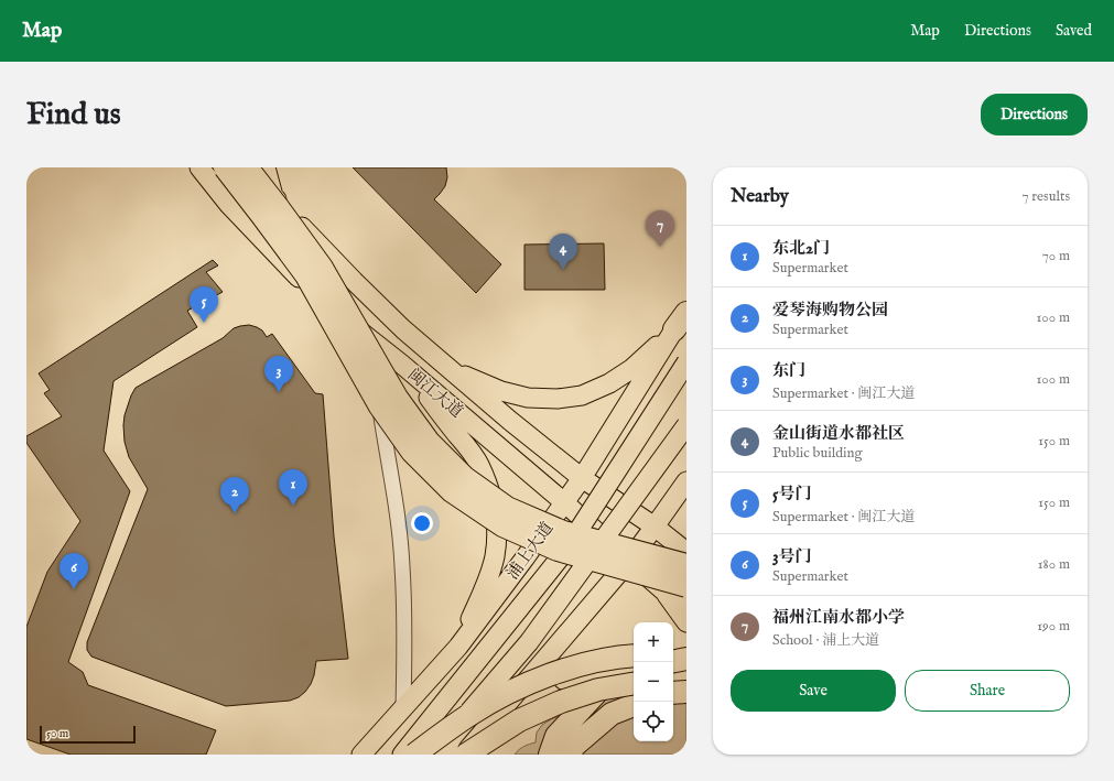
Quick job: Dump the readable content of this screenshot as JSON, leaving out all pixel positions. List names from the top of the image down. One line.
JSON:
{"streets":{"main road":["闽江大道","浦上大道"]},"crossings":[["闽江大道","浦上大道"]],"scale_bar":"50 m","page":{"header":"Map","nav":["Map","Directions","Saved"],"buttons":["Directions",["Save","Share"]],"title":"Find us","heading":["Nearby","7 results"],"pins":["7","4","5","3","1","2","6"],"list":[{"mark":"1","name":"东北2门","note":"Supermarket","value":"70 m"},{"mark":"2","name":"爱琴海购物公园","note":"Supermarket","value":"100 m"},{"mark":"3","name":"东门","note":"Supermarket · 闽江大道","value":"100 m"},{"mark":"4","name":"金山街道水都社区","note":"Public building","value":"150 m"},{"mark":"5","name":"5号门","note":"Supermarket · 闽江大道","value":"150 m"},{"mark":"6","name":"3号门","note":"Supermarket","value":"180 m"},{"mark":"7","name":"福州江南水都小学","note":"School · 浦上大道","value":"190 m"}],"map_buttons":["+","−"],"scale":"50 m"}}
